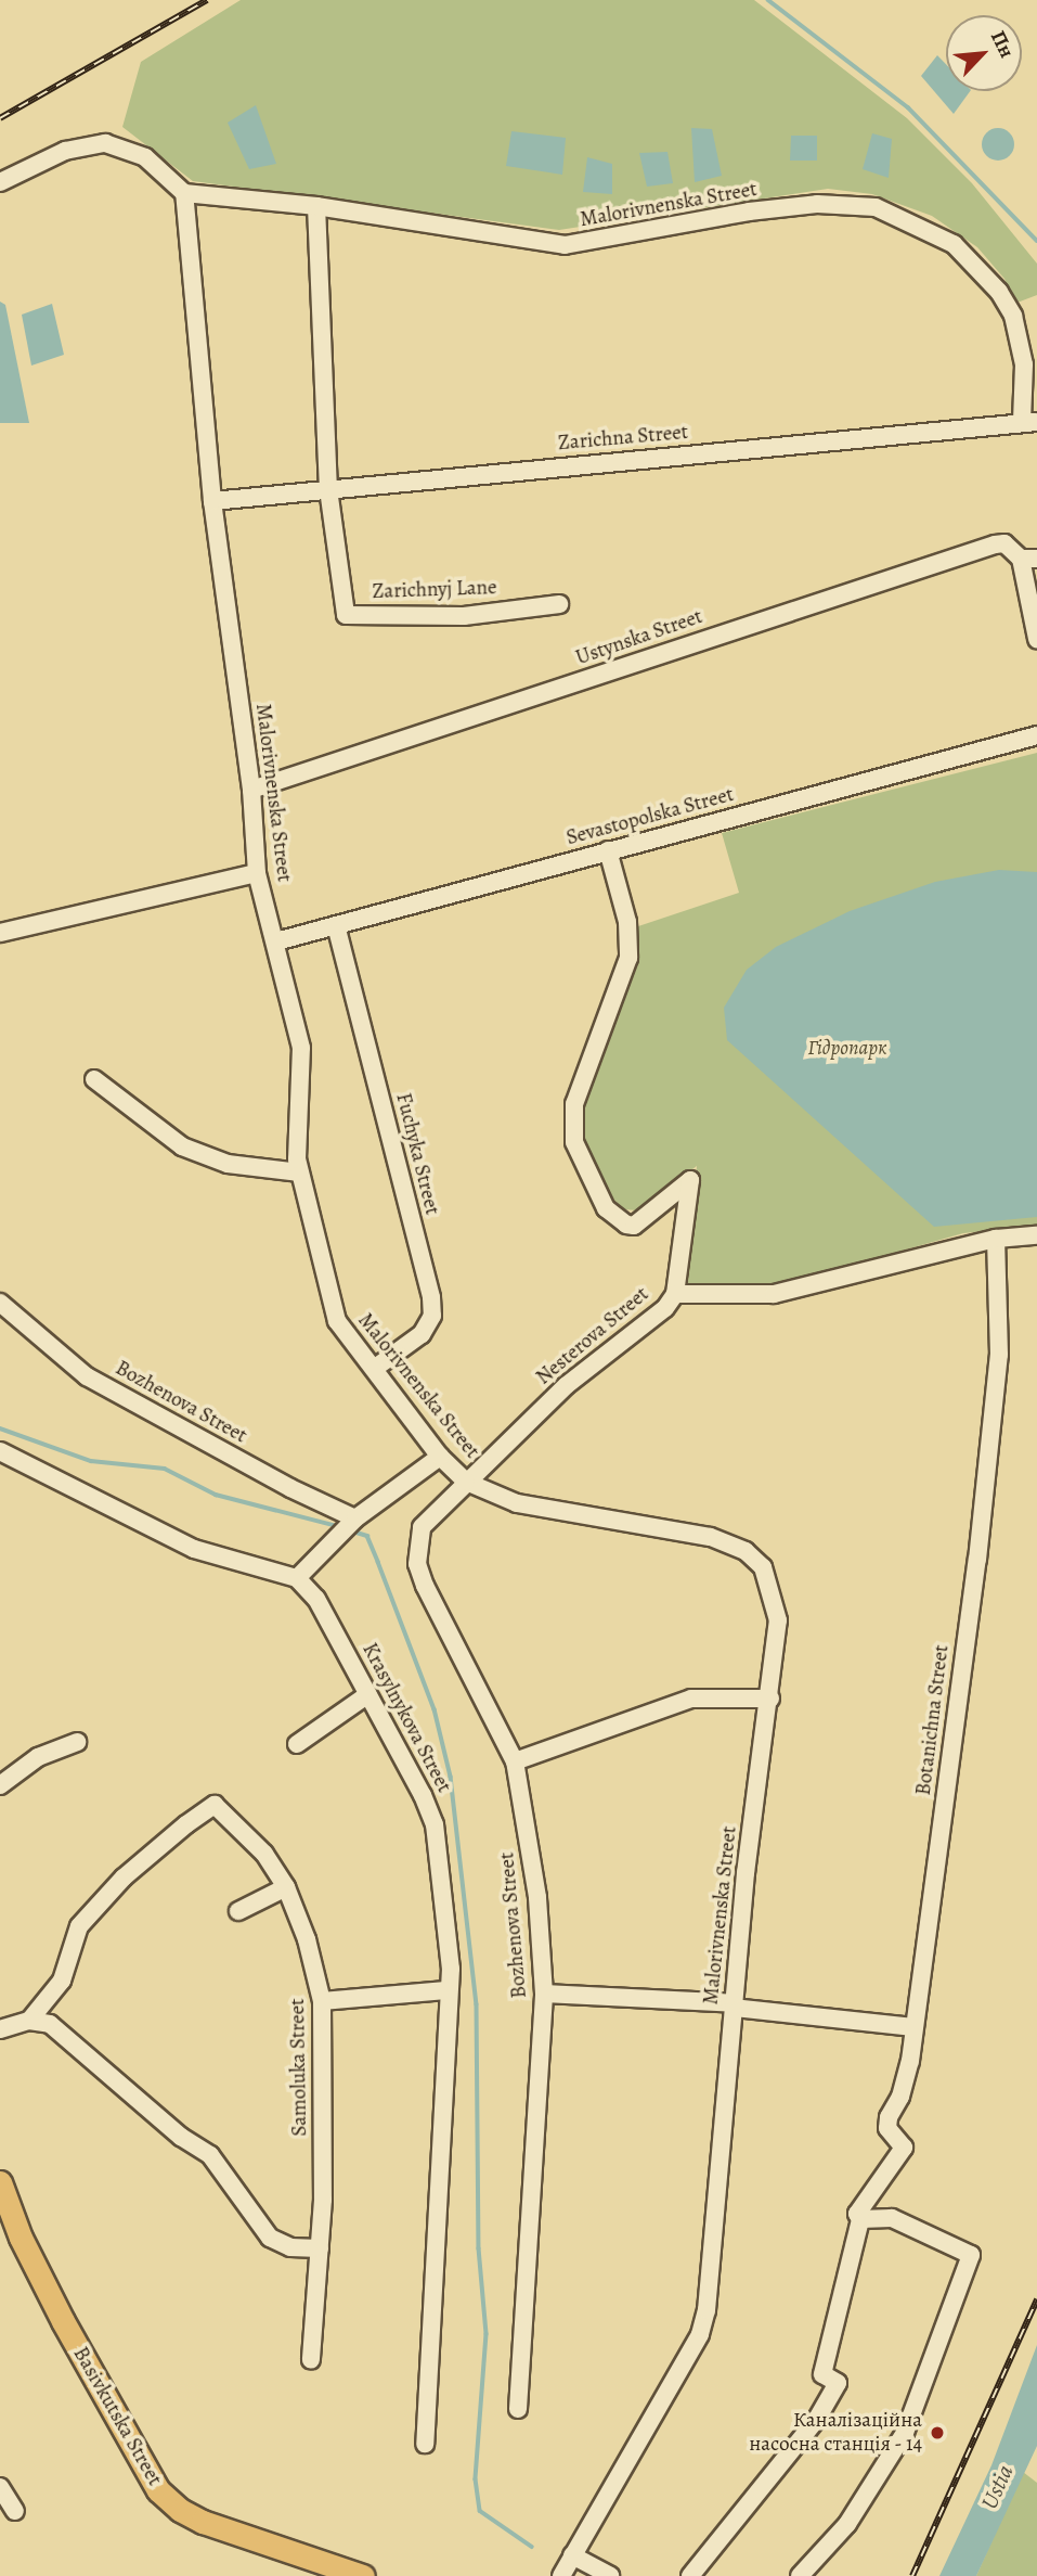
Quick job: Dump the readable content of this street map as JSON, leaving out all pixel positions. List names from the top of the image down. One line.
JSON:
{"streets":{"main road":["Basivkutska Street"],"street":["Malorivnenska Street","Zarichna Street","Zarichnyj Lane","Ustynska Street","Sevastopolska Street","Fuchyka Street","Nesterova Street","Bozhenova Street","Krasylnykova Street","Botanichna Street","Samoluka Street"]},"crossings":[["Malorivnenska Street","Zarichna Street"],["Malorivnenska Street","Ustynska Street"],["Malorivnenska Street","Sevastopolska Street"],["Malorivnenska Street","Fuchyka Street"],["Malorivnenska Street","Nesterova Street"],["Malorivnenska Street","Bozhenova Street"],["Zarichna Street","Zarichnyj Lane"],["Sevastopolska Street","Fuchyka Street"],["Nesterova Street","Bozhenova Street"],["Nesterova Street","Botanichna Street"]],"water":["Ustia"],"parks":["Гідропарк"],"places":["Каналізаційна насосна станція - 14"],"north":"top right"}
